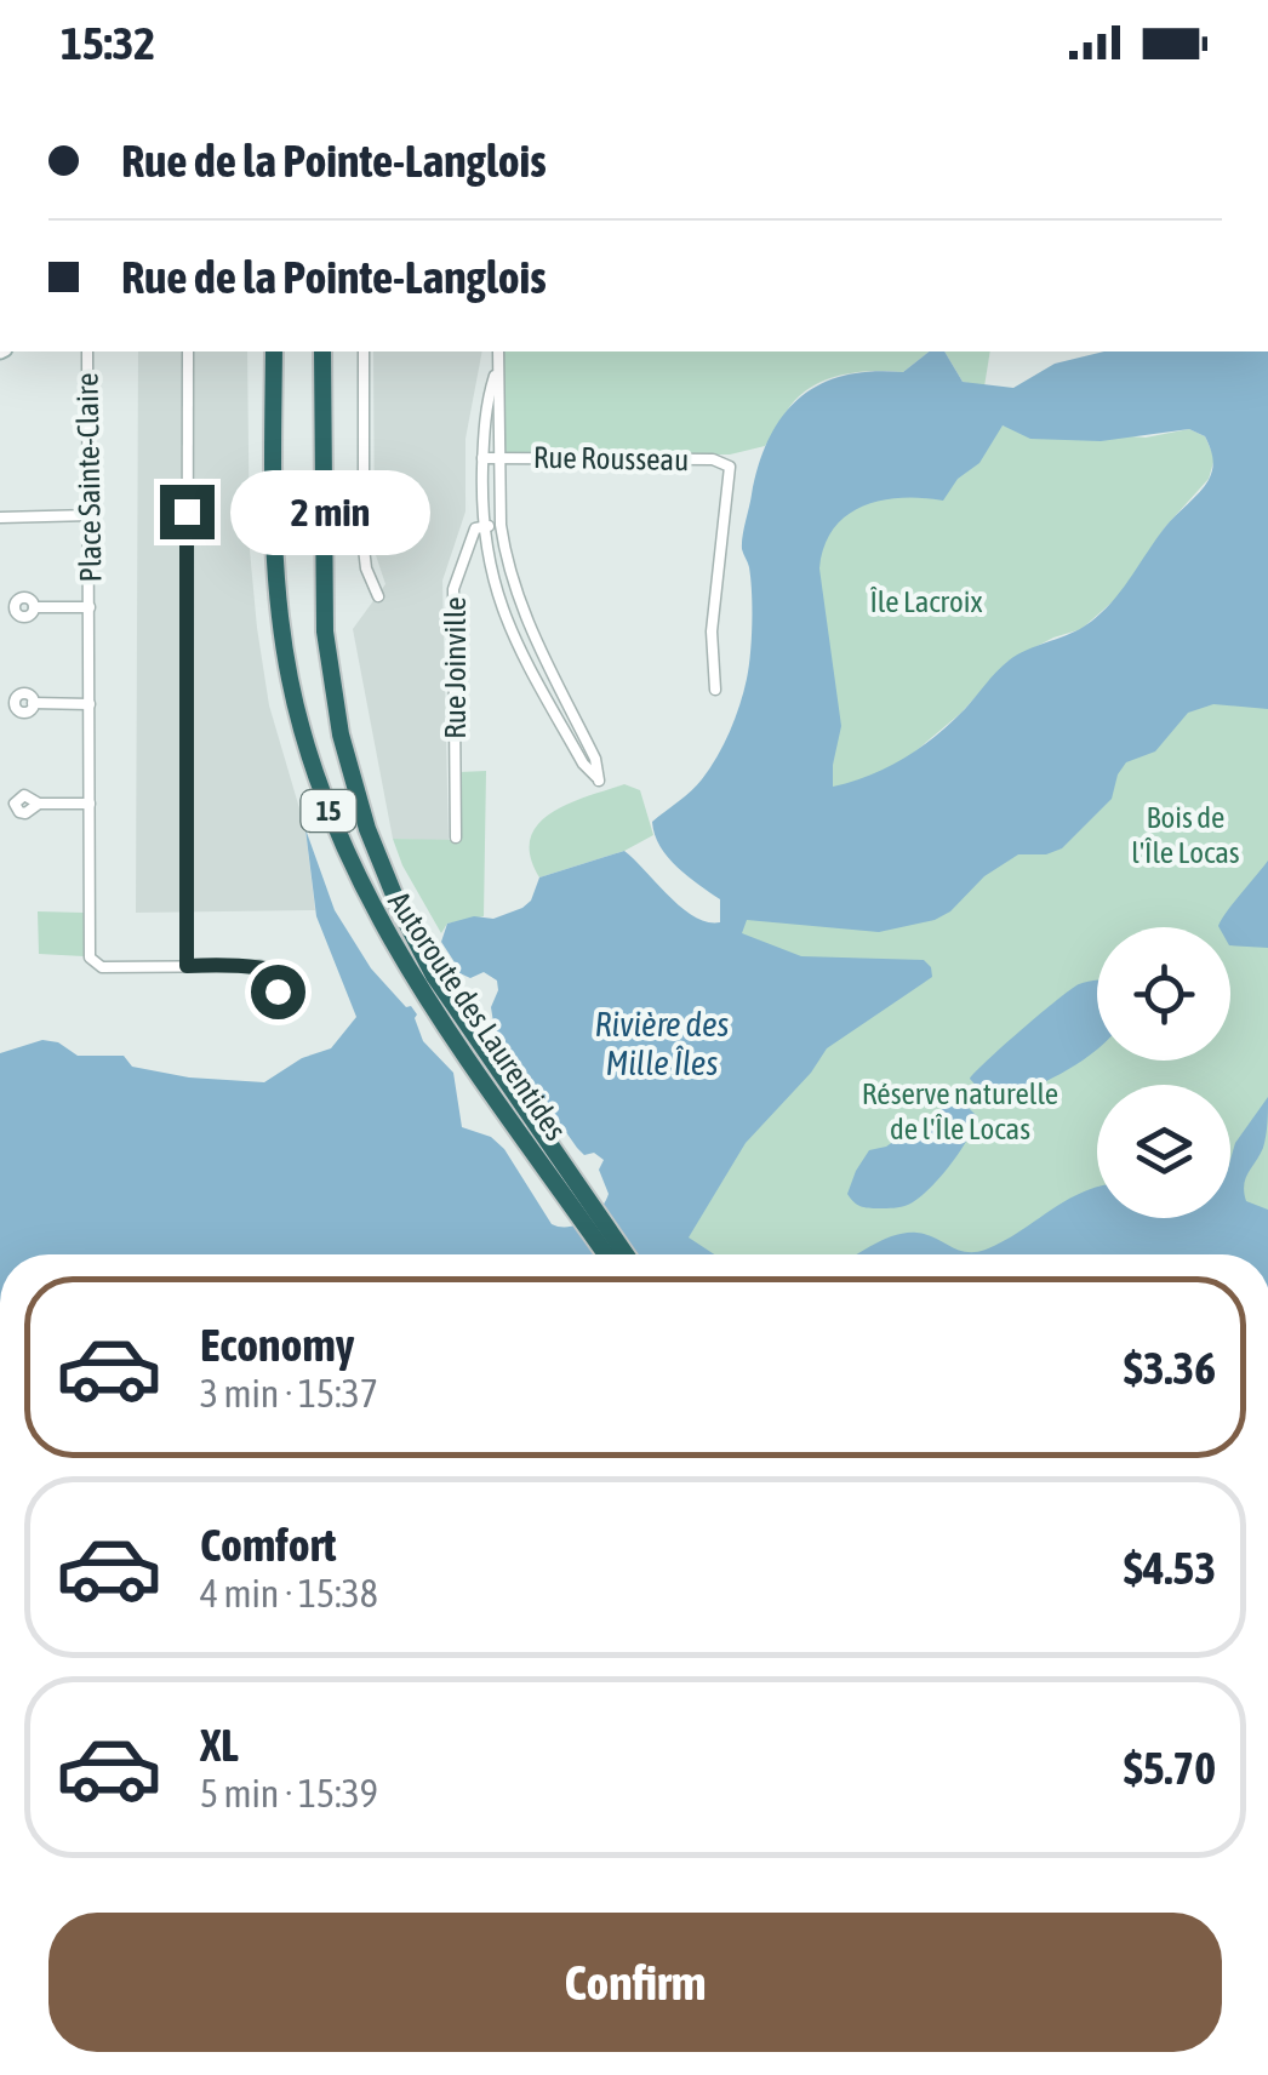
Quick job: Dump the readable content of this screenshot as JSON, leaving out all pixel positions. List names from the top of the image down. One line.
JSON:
{"streets":{"highway":["15","Autoroute des Laurentides"],"street":["Rue Rousseau","Place Sainte-Claire","Rue Joinville"]},"water":["Rivière des Mille Îles"],"parks":["Île Lacroix","Bois de l'Île Locas","Réserve naturelle de l'Île Locas"],"page":{"status":"15:32","banner":["Rue de la Pointe-Langlois","Rue de la Pointe-Langlois"],"bubble":"2 min","list":[{"name":"Economy","note":"3 min · 15:37","value":"$3.36"},{"name":"Comfort","note":"4 min · 15:38","value":"$4.53"},{"name":"XL","note":"5 min · 15:39","value":"$5.70"}],"buttons":"Confirm"}}
